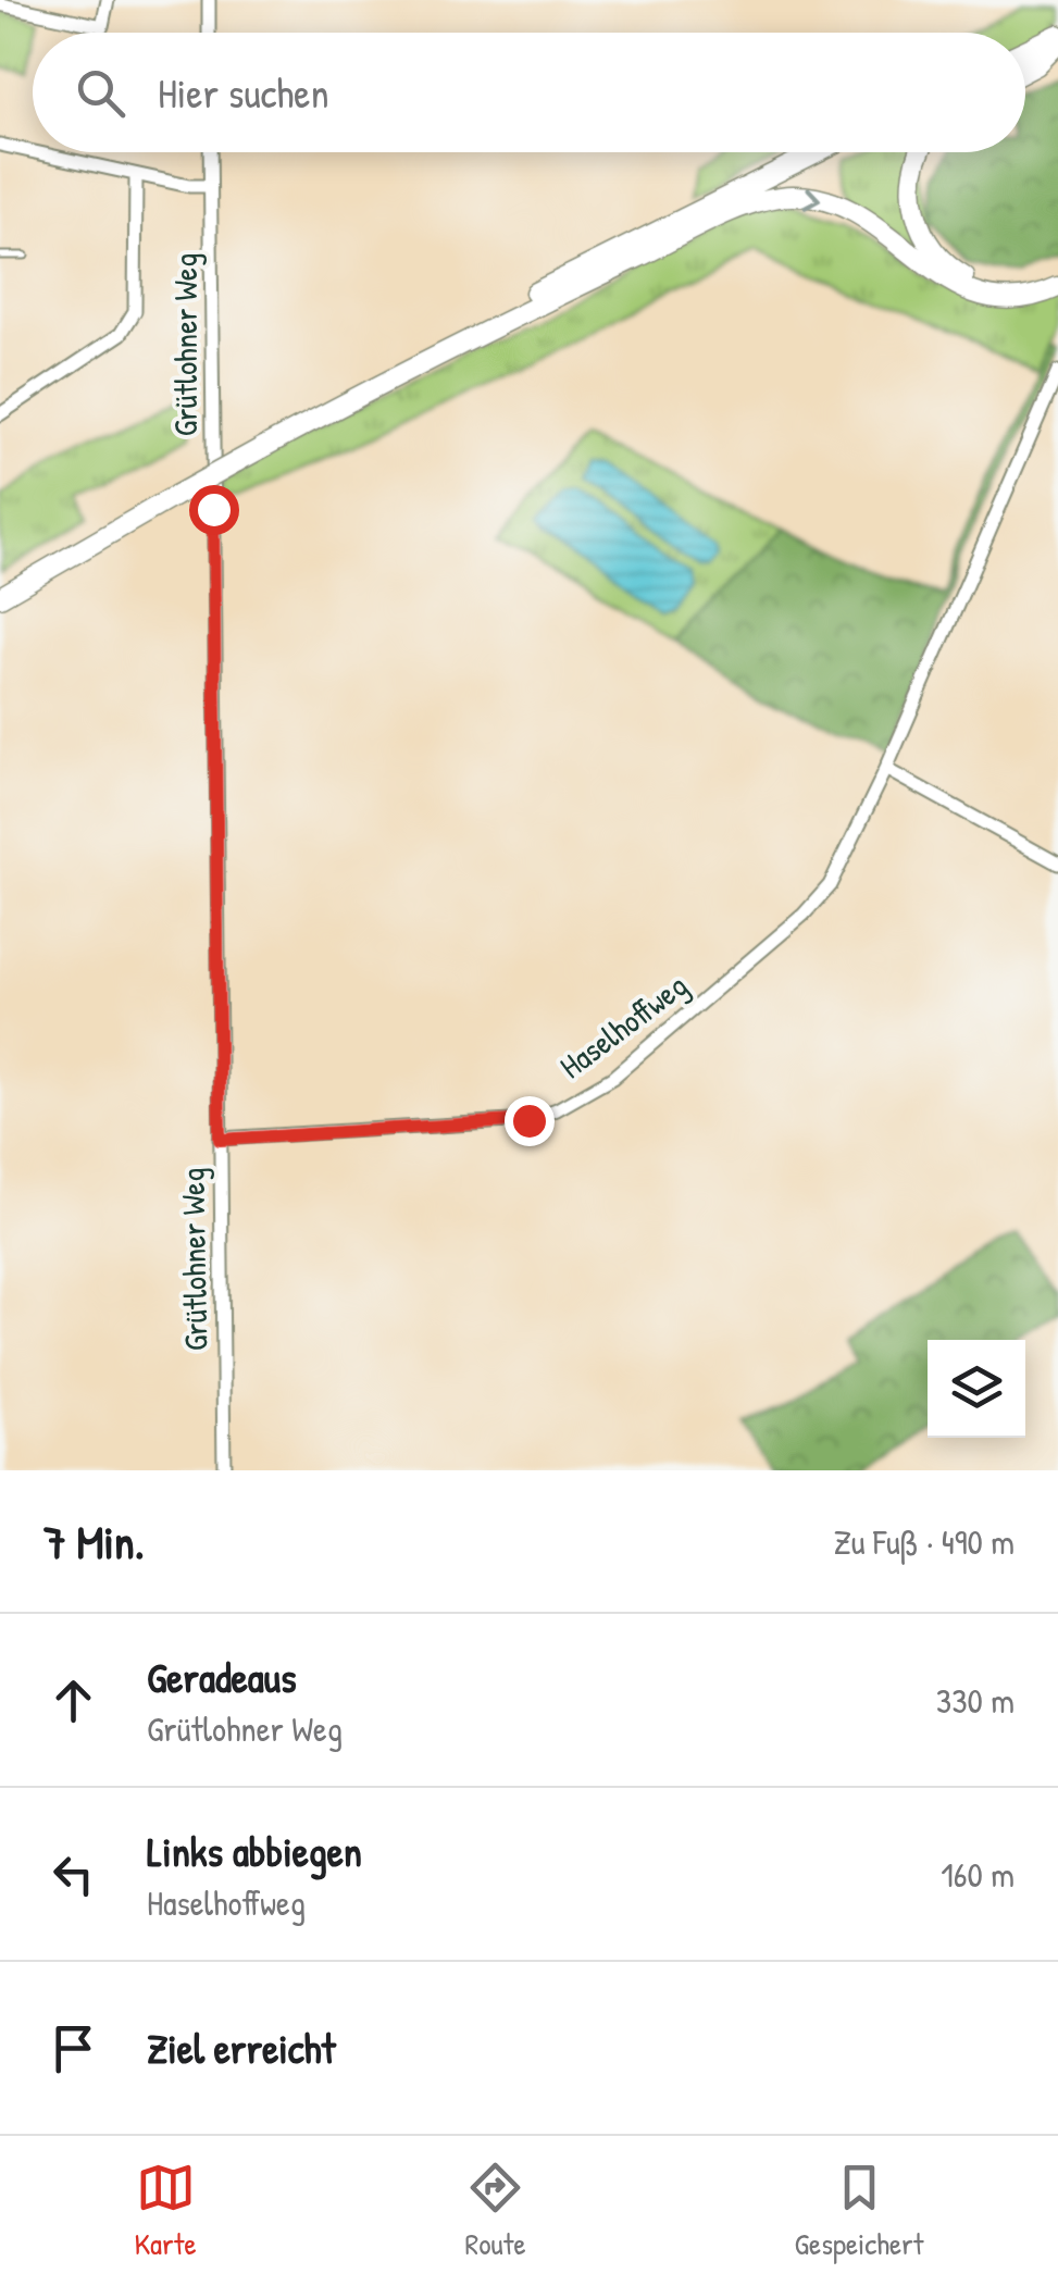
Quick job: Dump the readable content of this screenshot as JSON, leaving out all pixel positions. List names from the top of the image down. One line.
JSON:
{"streets":{"street":["Grütlohner Weg","Haselhoffweg"]},"crossings":[["Grütlohner Weg","Haselhoffweg"]],"page":{"search":"Hier suchen","heading":["7 Min.","Zu Fuß · 490 m"],"list":[["Geradeaus","Grütlohner Weg","330 m"],["Links abbiegen","Haselhoffweg","160 m"],"Ziel erreicht"],"nav":["Karte","Route","Gespeichert"]}}
